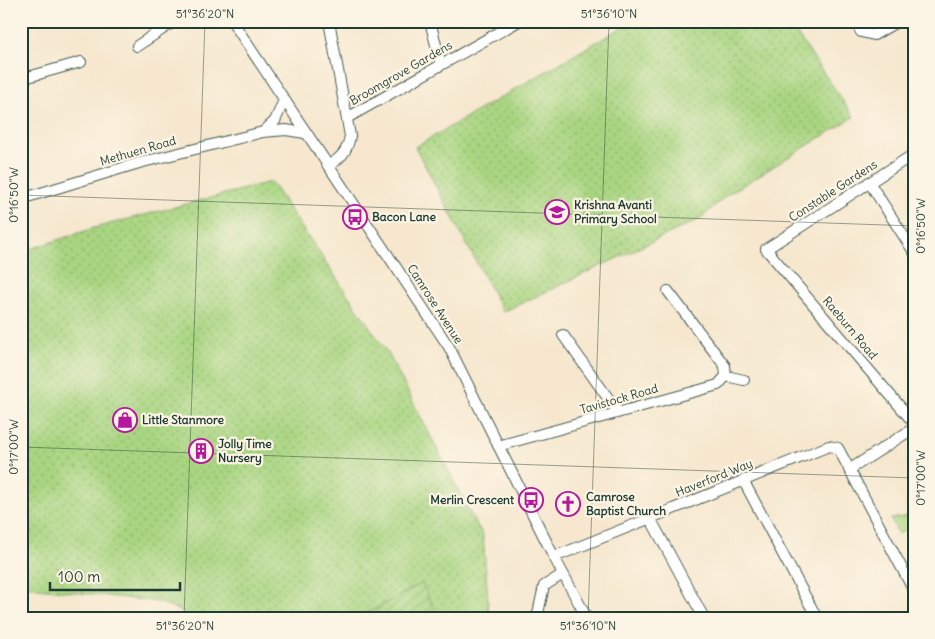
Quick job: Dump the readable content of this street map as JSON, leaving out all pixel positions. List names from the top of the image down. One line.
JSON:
{"streets":{"street":["Broomgrove Gardens","Methuen Road","Constable Gardens","Camrose Avenue","Raeburn Road","Tavistock Road","Haverford Way"]},"crossings":[["Methuen Road","Camrose Avenue"],["Constable Gardens","Raeburn Road"],["Camrose Avenue","Tavistock Road"],["Camrose Avenue","Haverford Way"]],"places":{"school or university":["Krishna Avanti Primary School"],"bus stop":["Bacon Lane","Merlin Crescent"],"shop":["Little Stanmore"],"building":["Jolly Time Nursery"],"church":["Camrose Baptist Church"]},"scale_bar":"100 m","coordinates":["51°36'20\"N","51°36'10\"N","0°16'50\"W","0°17'00\"W"]}
